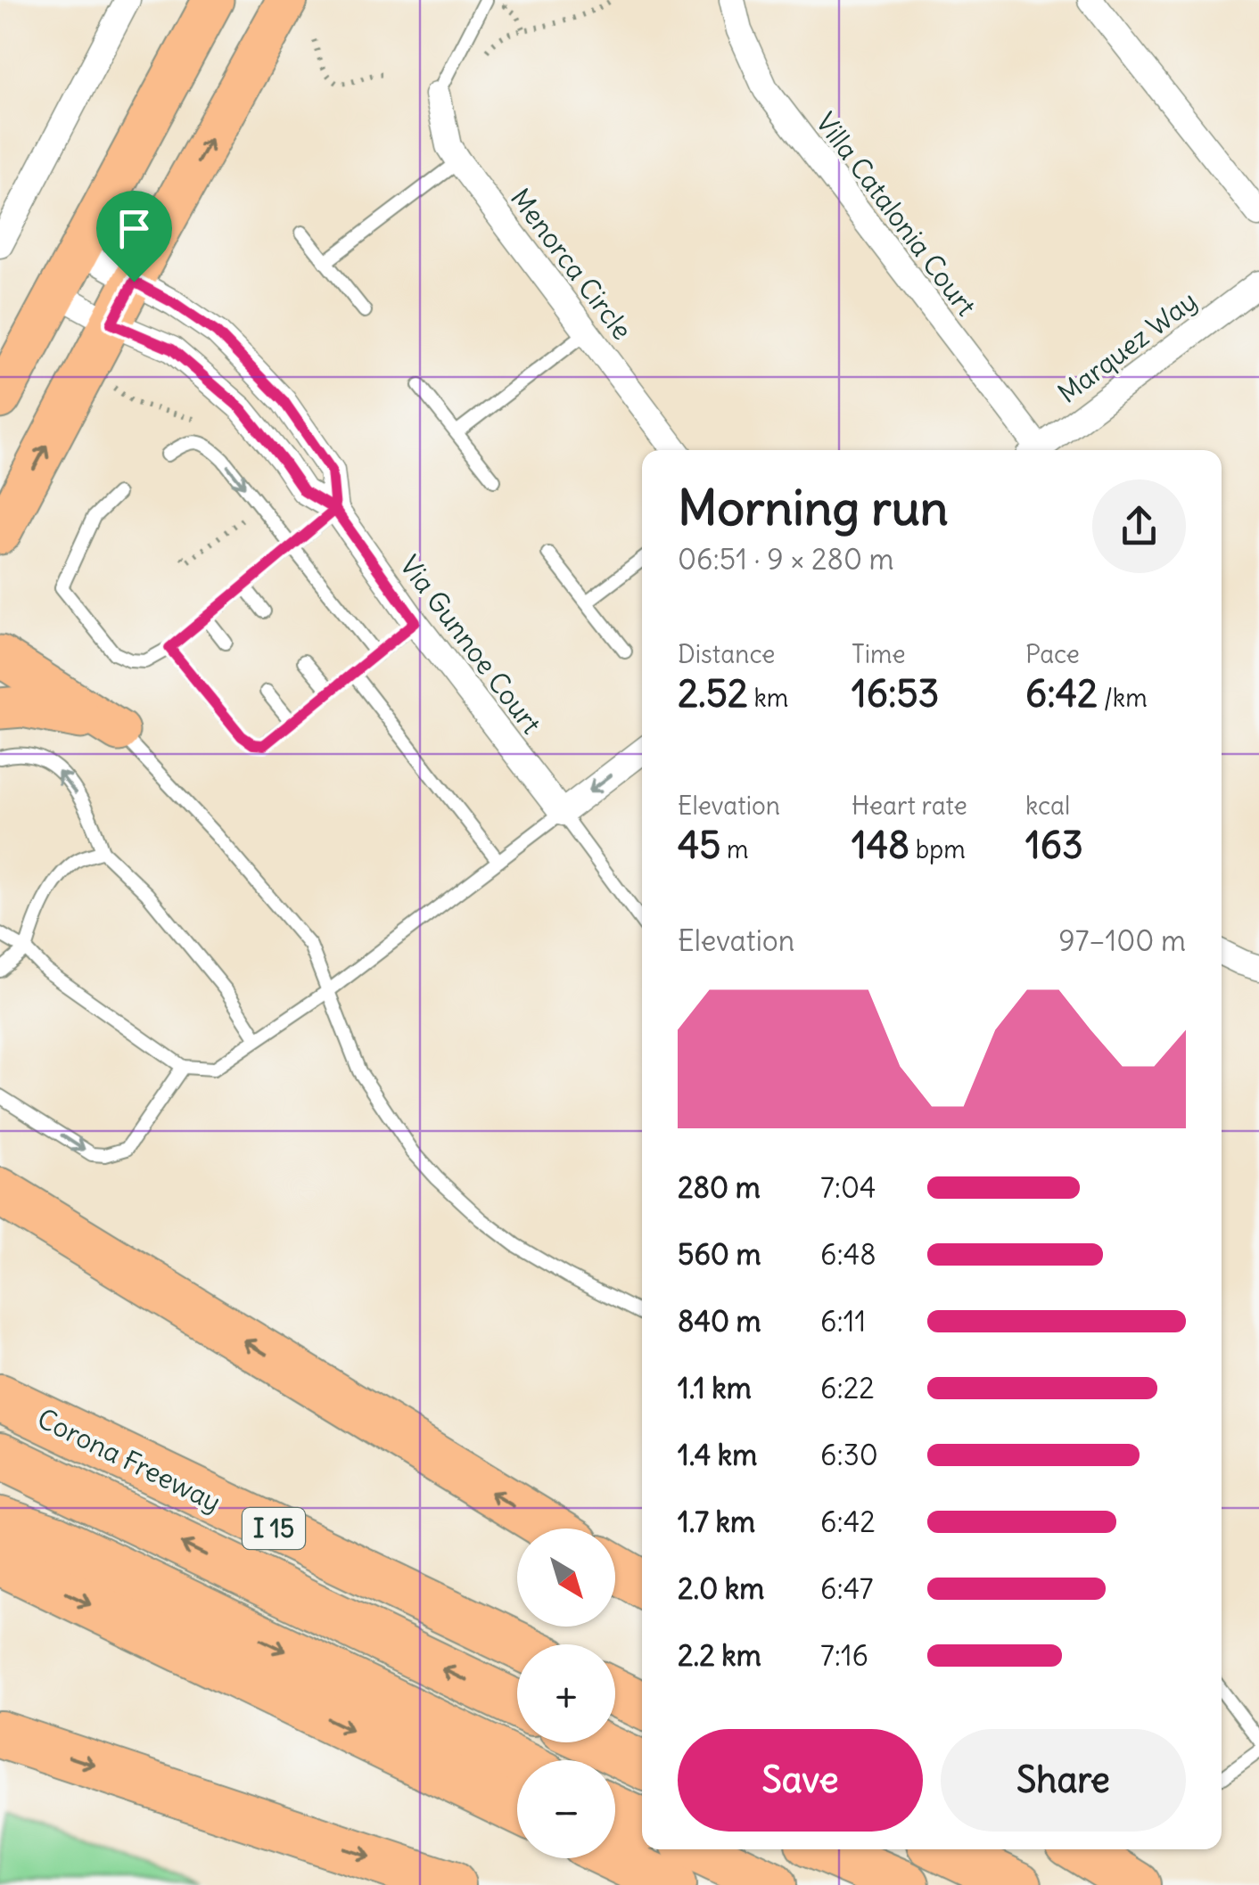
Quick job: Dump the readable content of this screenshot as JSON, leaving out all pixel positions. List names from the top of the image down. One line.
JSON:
{"streets":{"highway":["Corona Freeway","I 15"],"street":["Villa Catalonia Court","Menorca Circle","Marquez Way","Via Gunnoe Court"]},"north":"bottom right","page":{"heading":["Morning run","06:51 · 9 × 280 m"],"stats":[["Distance","2.52 km"],["Time","16:53"],["Pace","6:42 /km"],["Elevation","45 m"],["Heart rate","148 bpm"],["kcal","163"]],"chart":["Elevation","97–100 m"],"list":[{"name":"280 m","note":"7:04"},{"name":"560 m","note":"6:48"},{"name":"840 m","note":"6:11"},{"name":"1.1 km","note":"6:22"},{"name":"1.4 km","note":"6:30"},{"name":"1.7 km","note":"6:42"},{"name":"2.0 km","note":"6:47"},{"name":"2.2 km","note":"7:16"}],"map_buttons":["+","−"],"buttons":["Save","Share"]}}
